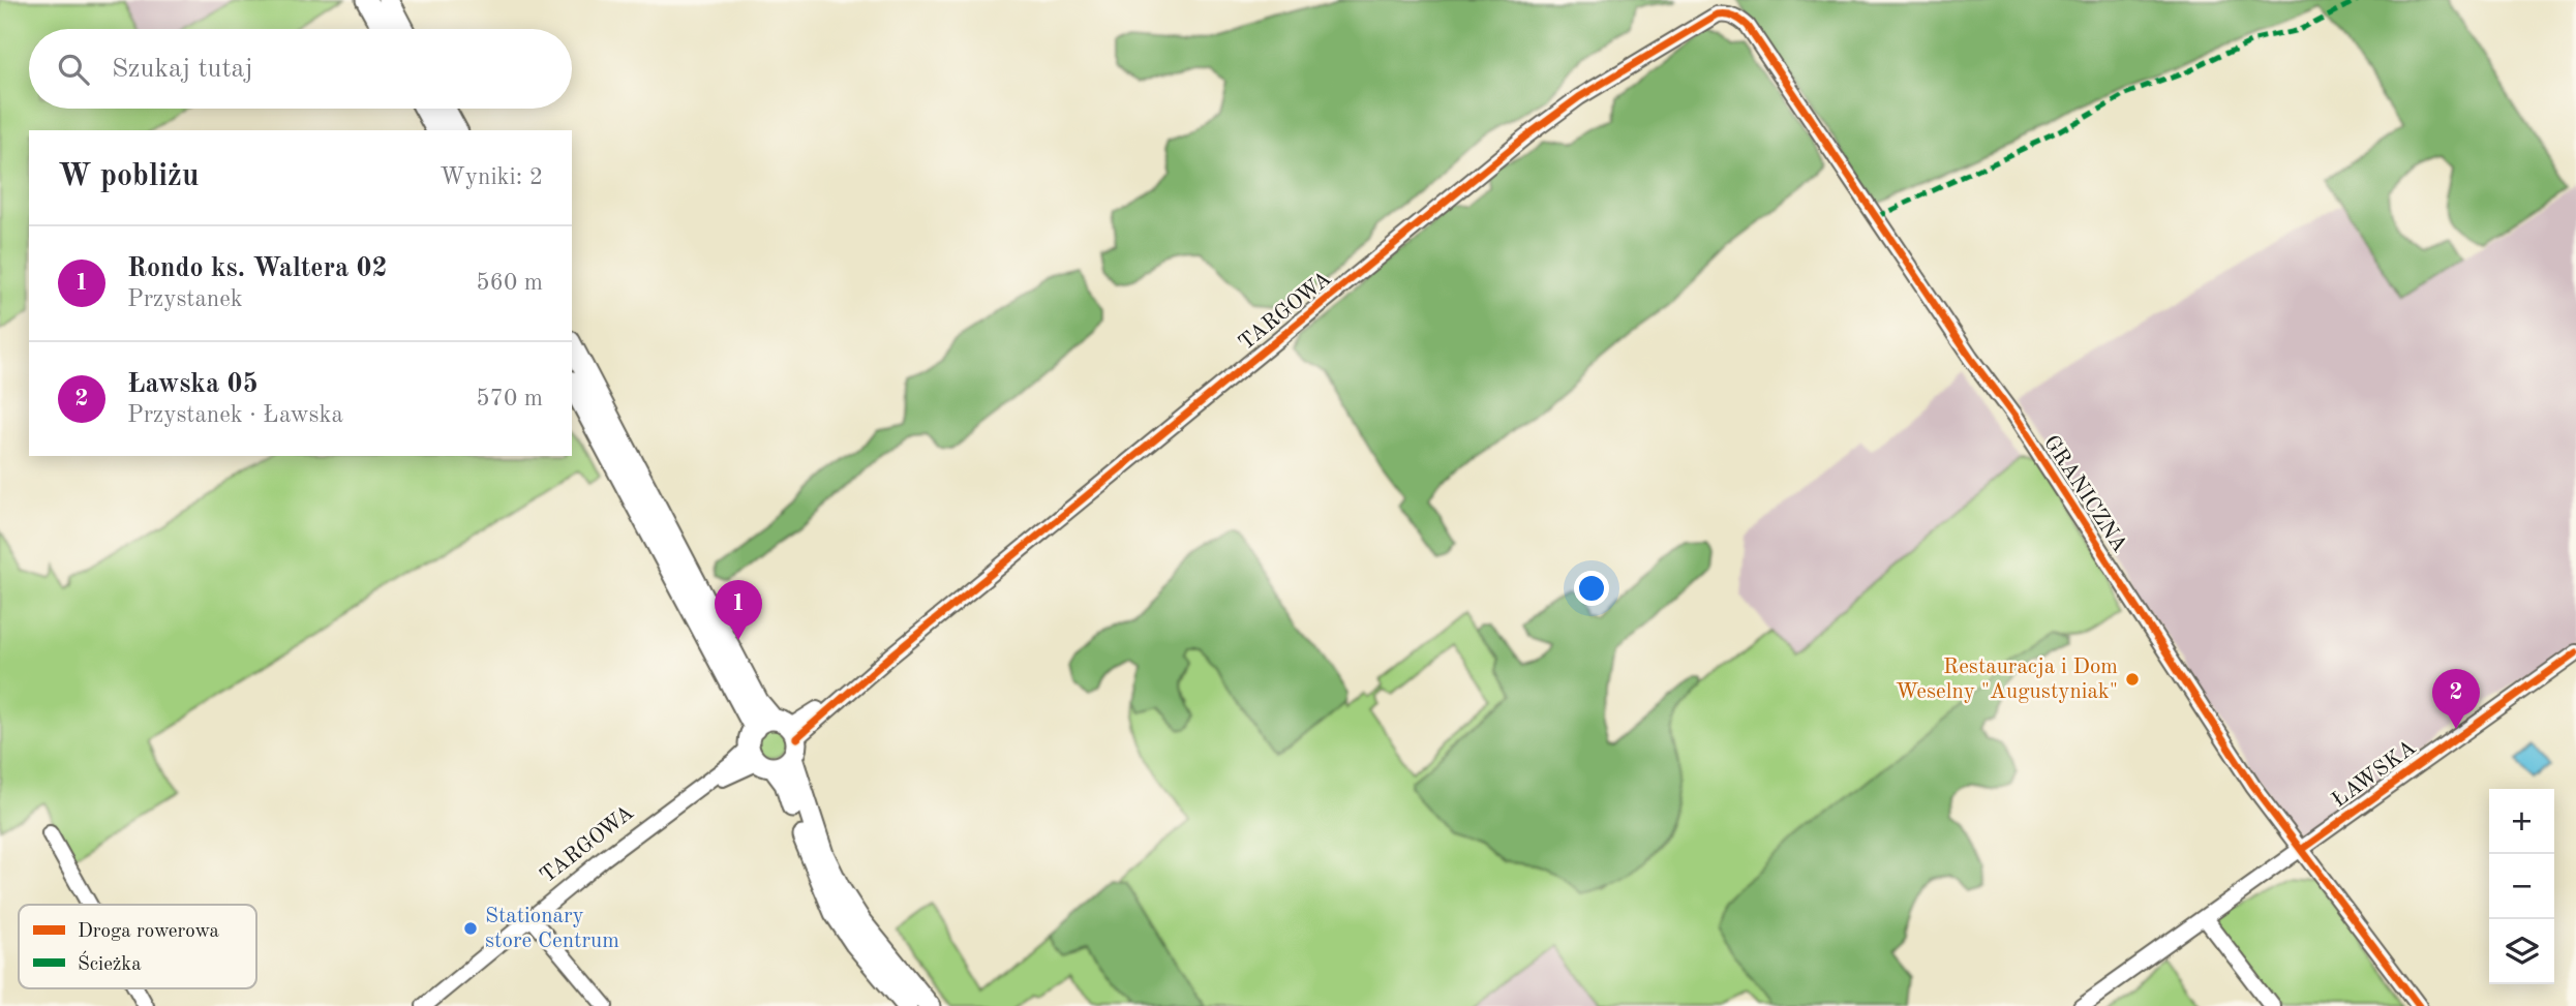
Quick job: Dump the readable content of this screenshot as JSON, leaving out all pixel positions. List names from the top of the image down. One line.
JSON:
{"streets":{"street":["TARGOWA","GRANICZNA","ŁAWSKA"]},"crossings":[["TARGOWA","GRANICZNA"],["GRANICZNA","ŁAWSKA"]],"places":["Restauracja i Dom Weselny \"Augustyniak\"","Stationary store Centrum"],"legend":["Droga rowerowa","Ścieżka"],"page":{"search":"Szukaj tutaj","heading":["W pobliżu","Wyniki: 2"],"list":[{"mark":"1","name":"Rondo ks. Waltera 02","note":"Przystanek","value":"560 m"},{"mark":"2","name":"Ławska 05","note":"Przystanek · Ławska","value":"570 m"}],"pins":["1","2"],"map_buttons":["+","−"]}}
